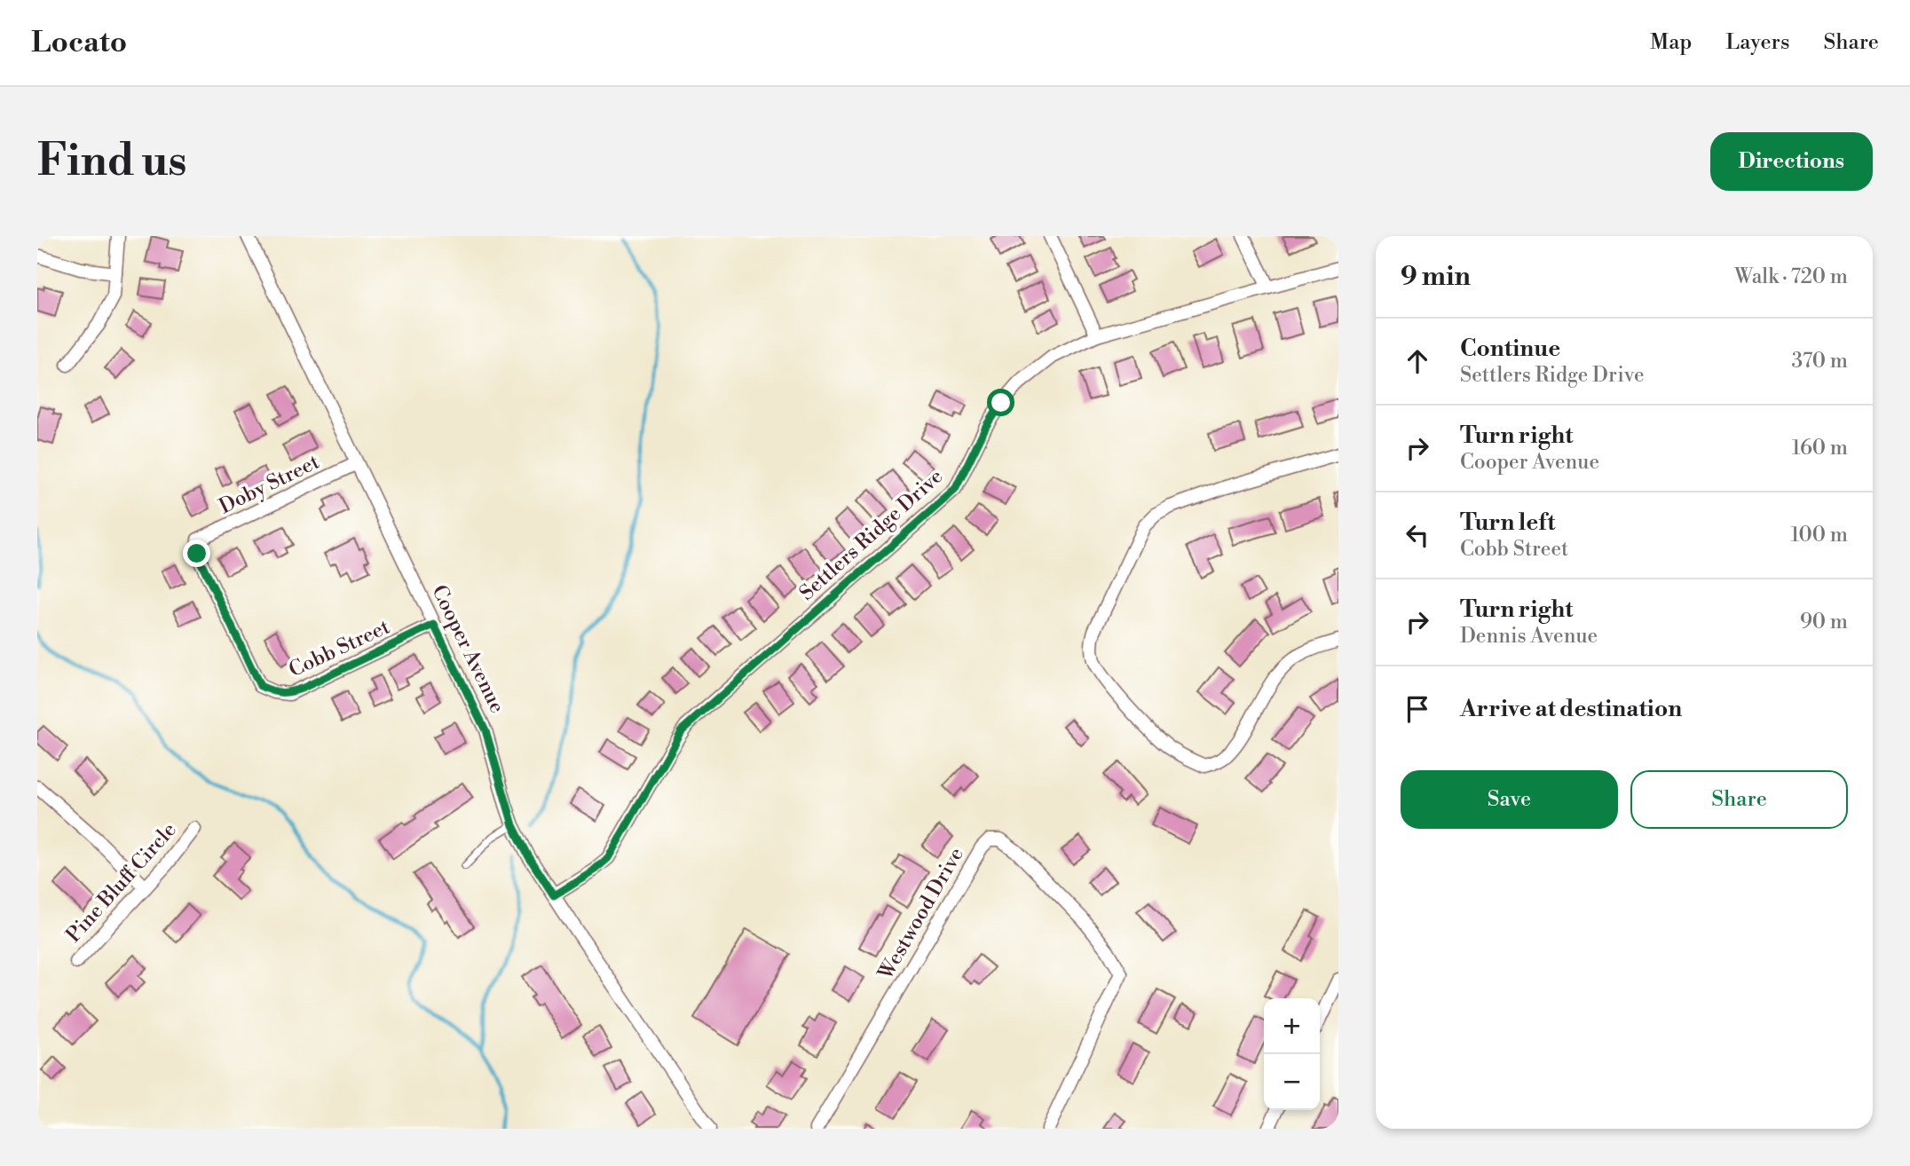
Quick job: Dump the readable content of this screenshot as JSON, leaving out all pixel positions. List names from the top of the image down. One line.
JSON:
{"streets":{"street":["Doby Street","Settlers Ridge Drive","Cobb Street","Cooper Avenue","Pine Bluff Circle","Westwood Drive"]},"crossings":[["Doby Street","Cobb Street"],["Doby Street","Cooper Avenue"],["Settlers Ridge Drive","Cooper Avenue"],["Cobb Street","Cooper Avenue"]],"page":{"header":"Locato","nav":["Map","Layers","Share"],"buttons":["Directions",["Save","Share"]],"title":"Find us","heading":["9 min","Walk · 720 m"],"list":[["Continue","Settlers Ridge Drive","370 m"],["Turn right","Cooper Avenue","160 m"],["Turn left","Cobb Street","100 m"],["Turn right","Dennis Avenue","90 m"],"Arrive at destination"],"map_buttons":["+","−"]}}
